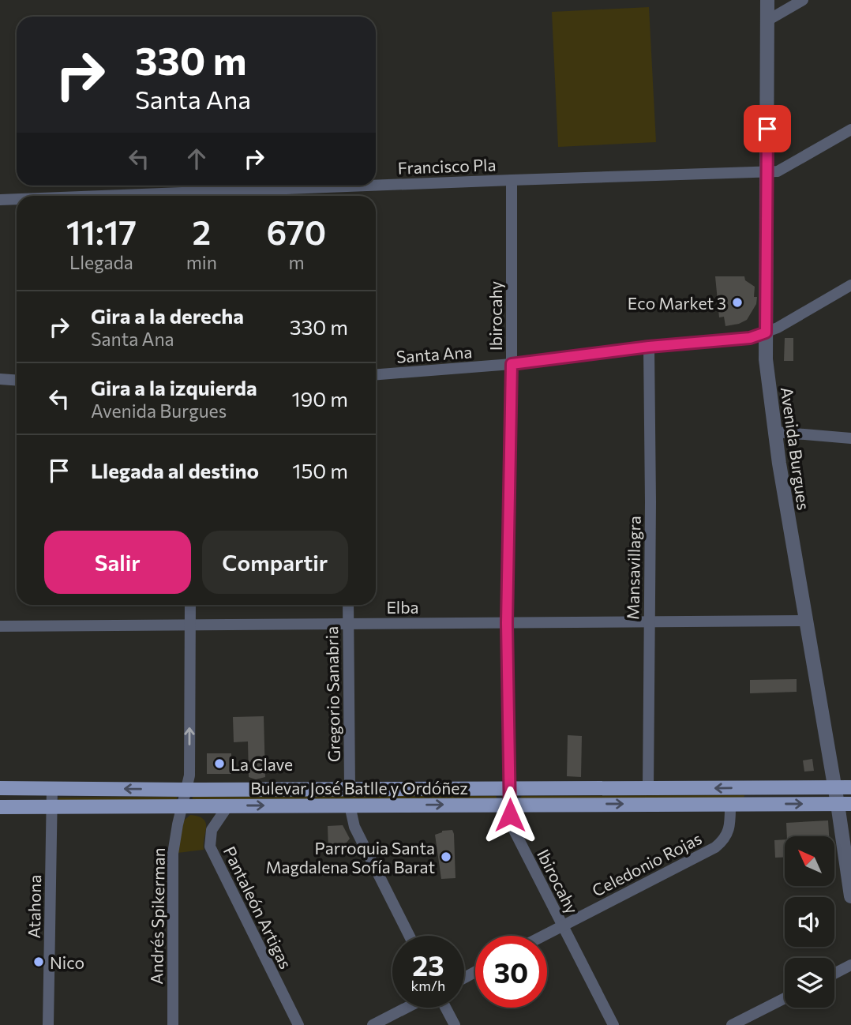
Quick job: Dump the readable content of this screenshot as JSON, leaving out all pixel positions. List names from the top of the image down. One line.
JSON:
{"streets":{"main road":["Bulevar José Batlle y Ordóñez"],"street":["Francisco Pla","Ibirocahy","Santa Ana","Avenida Burgues","Mansavillagra","Elba","Gregorio Sanabria","Celedonio Rojas","Atahona","Pantaleón Artigas","Andrés Spikerman"]},"crossings":[["Francisco Pla","Ibirocahy"],["Francisco Pla","Avenida Burgues"],["Ibirocahy","Santa Ana"],["Ibirocahy","Elba"],["Ibirocahy","Bulevar José Batlle y Ordóñez"],["Ibirocahy","Celedonio Rojas"],["Santa Ana","Avenida Burgues"],["Santa Ana","Mansavillagra"],["Avenida Burgues","Elba"],["Avenida Burgues","Bulevar José Batlle y Ordóñez"],["Mansavillagra","Elba"],["Mansavillagra","Bulevar José Batlle y Ordóñez"],["Elba","Gregorio Sanabria"],["Gregorio Sanabria","Bulevar José Batlle y Ordóñez"],["Bulevar José Batlle y Ordóñez","Celedonio Rojas"],["Bulevar José Batlle y Ordóñez","Atahona"],["Bulevar José Batlle y Ordóñez","Pantaleón Artigas"],["Bulevar José Batlle y Ordóñez","Andrés Spikerman"]],"places":["Eco Market 3","La Clave","Parroquia Santa Magdalena Sofía Barat","Nico"],"north":"top left","page":{"turn":["330 m","Santa Ana"],"eta":["11:17","Llegada","2","min","670","m"],"list":[{"name":"Gira a la derecha","note":"Santa Ana","value":"330 m"},{"name":"Gira a la izquierda","note":"Avenida Burgues","value":"190 m"},{"name":"Llegada al destino","value":"150 m"}],"buttons":["Salir","Compartir"],"speed":"23 km/h","limit":"30"}}
